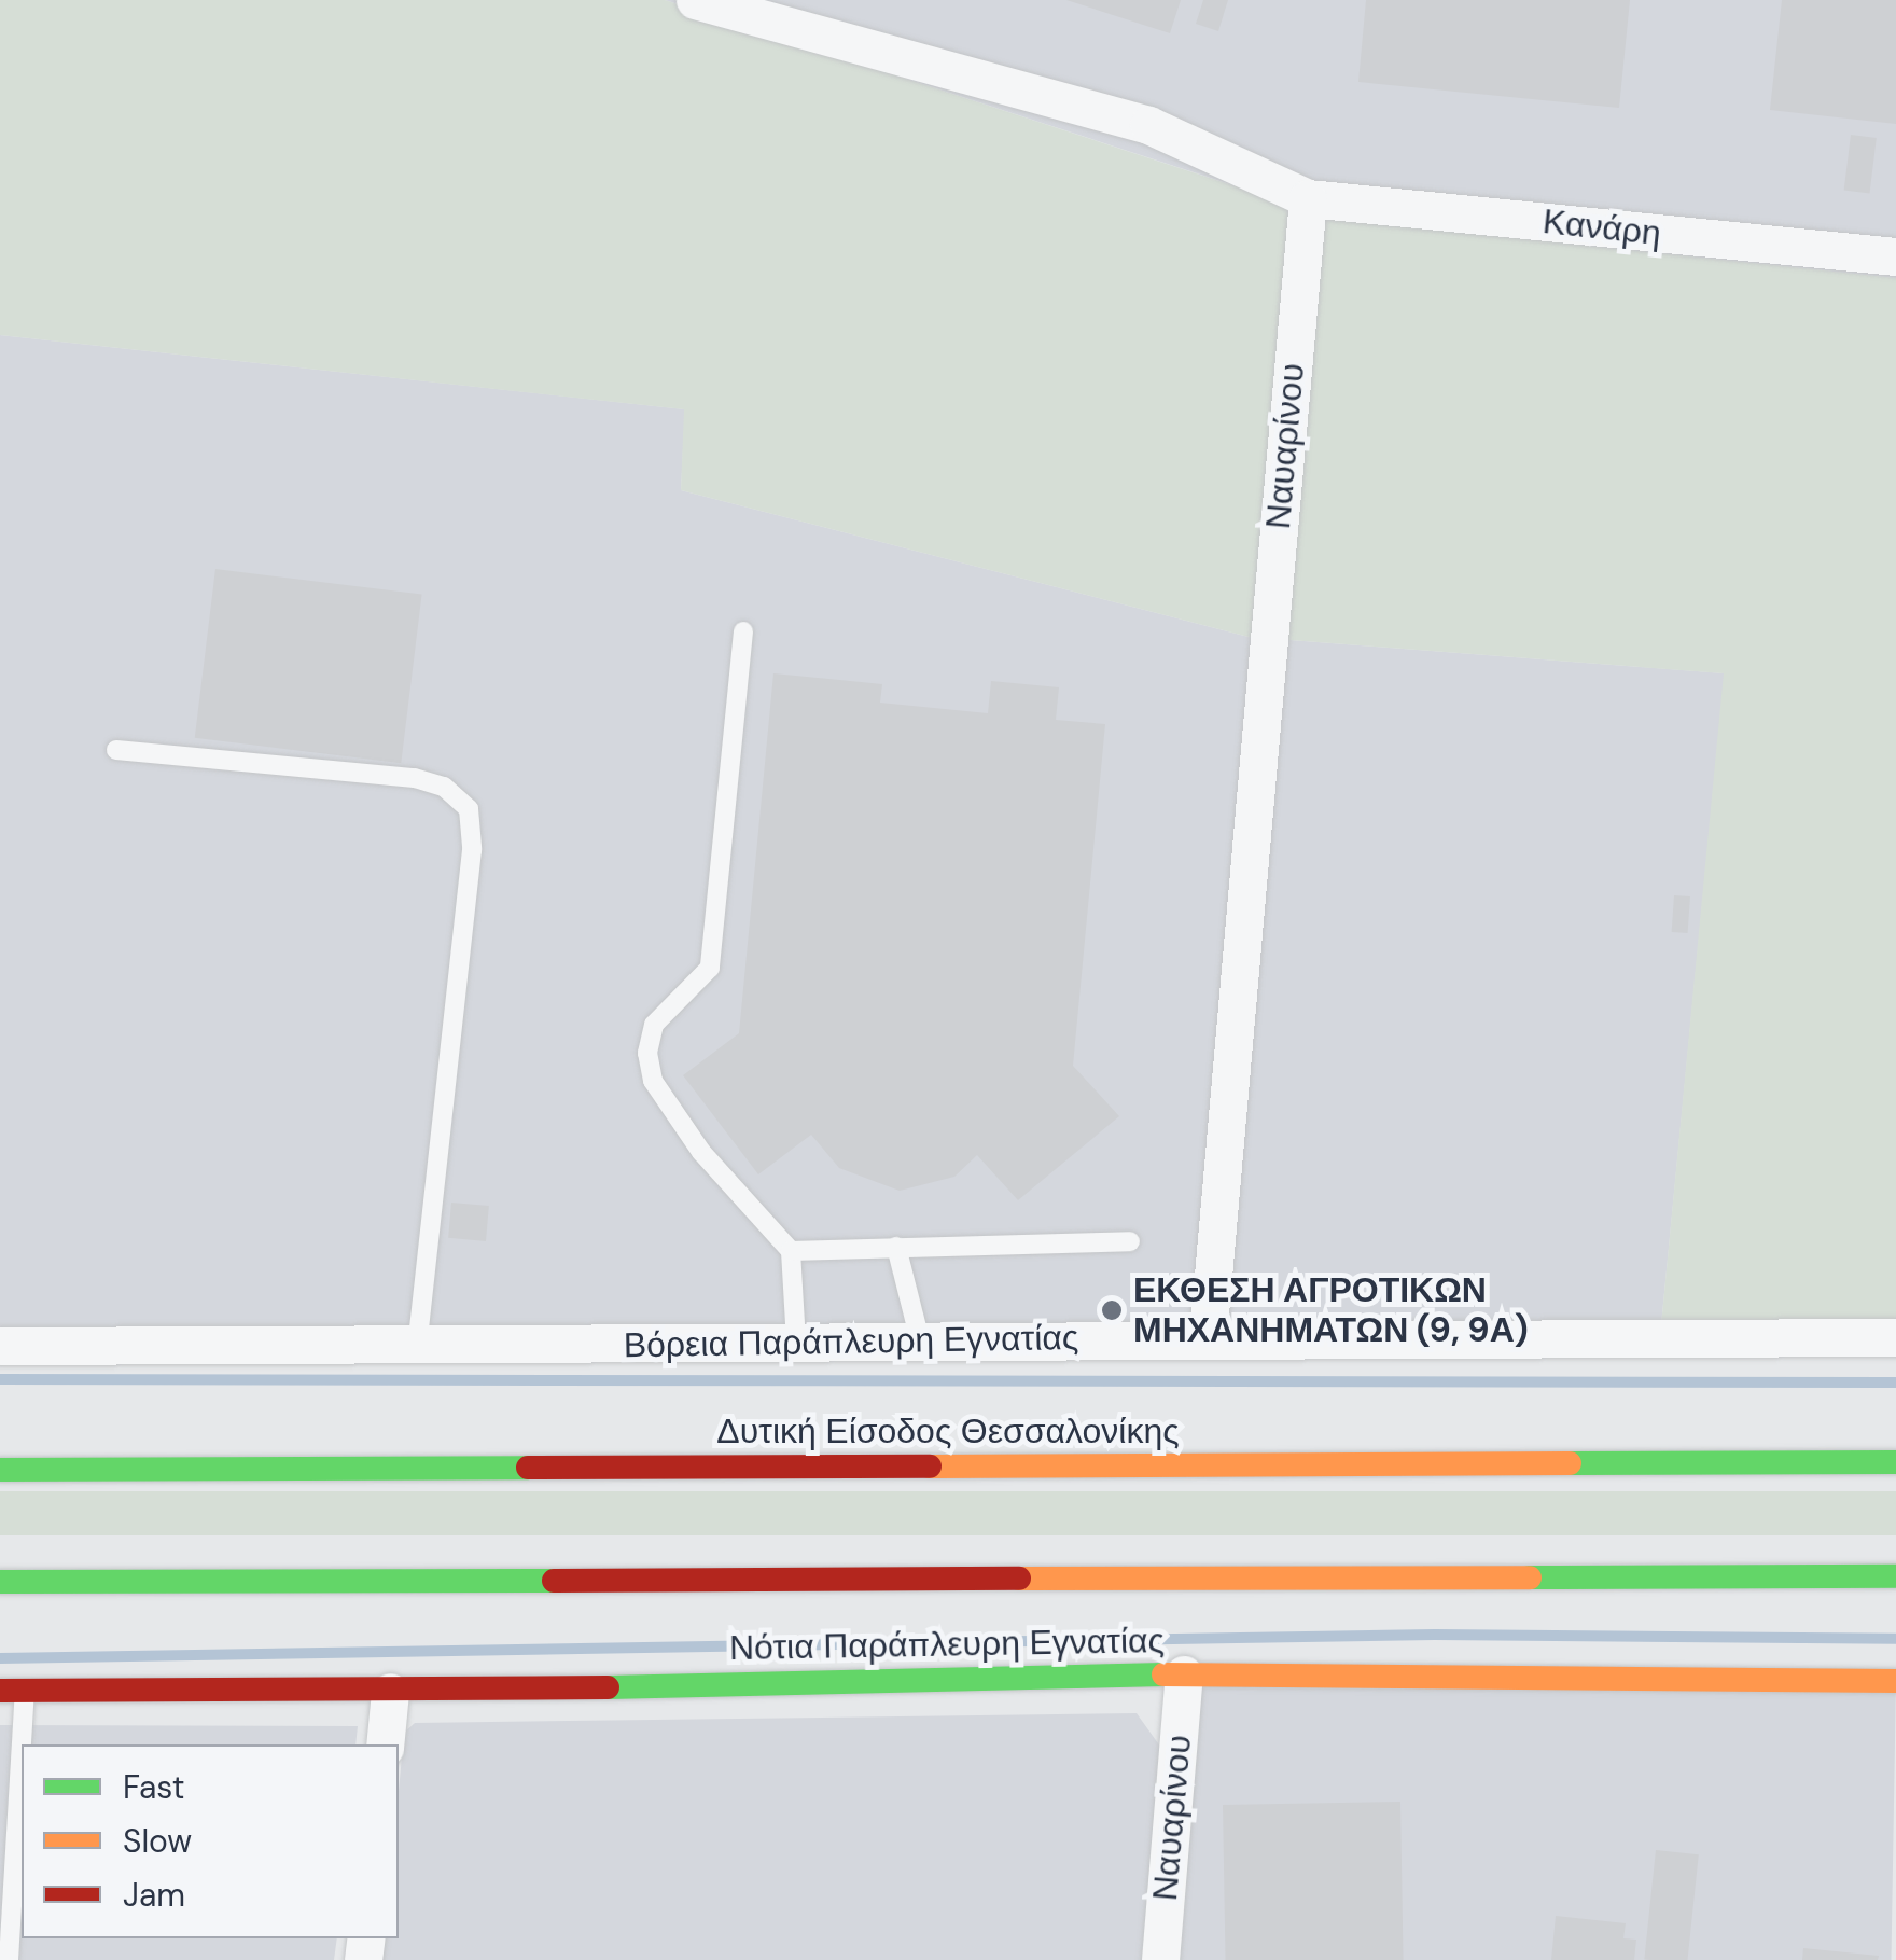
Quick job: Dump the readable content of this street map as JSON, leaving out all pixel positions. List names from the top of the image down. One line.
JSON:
{"streets":{"main road":["Δυτική Είσοδος Θεσσαλονίκης","Νότια Παράπλευρη Εγνατίας"],"street":["Κανάρη","Ναυαρίνου","Βόρεια Παράπλευρη Εγνατίας"]},"crossings":[["Κανάρη","Ναυαρίνου"],["Ναυαρίνου","Βόρεια Παράπλευρη Εγνατίας"],["Ναυαρίνου","Νότια Παράπλευρη Εγνατίας"]],"places":["ΕΚΘΕΣΗ ΑΓΡΟΤΙΚΩΝ ΜΗΧΑΝΗΜΑΤΩΝ (9, 9Α)"],"legend":["Fast","Slow","Jam"]}
